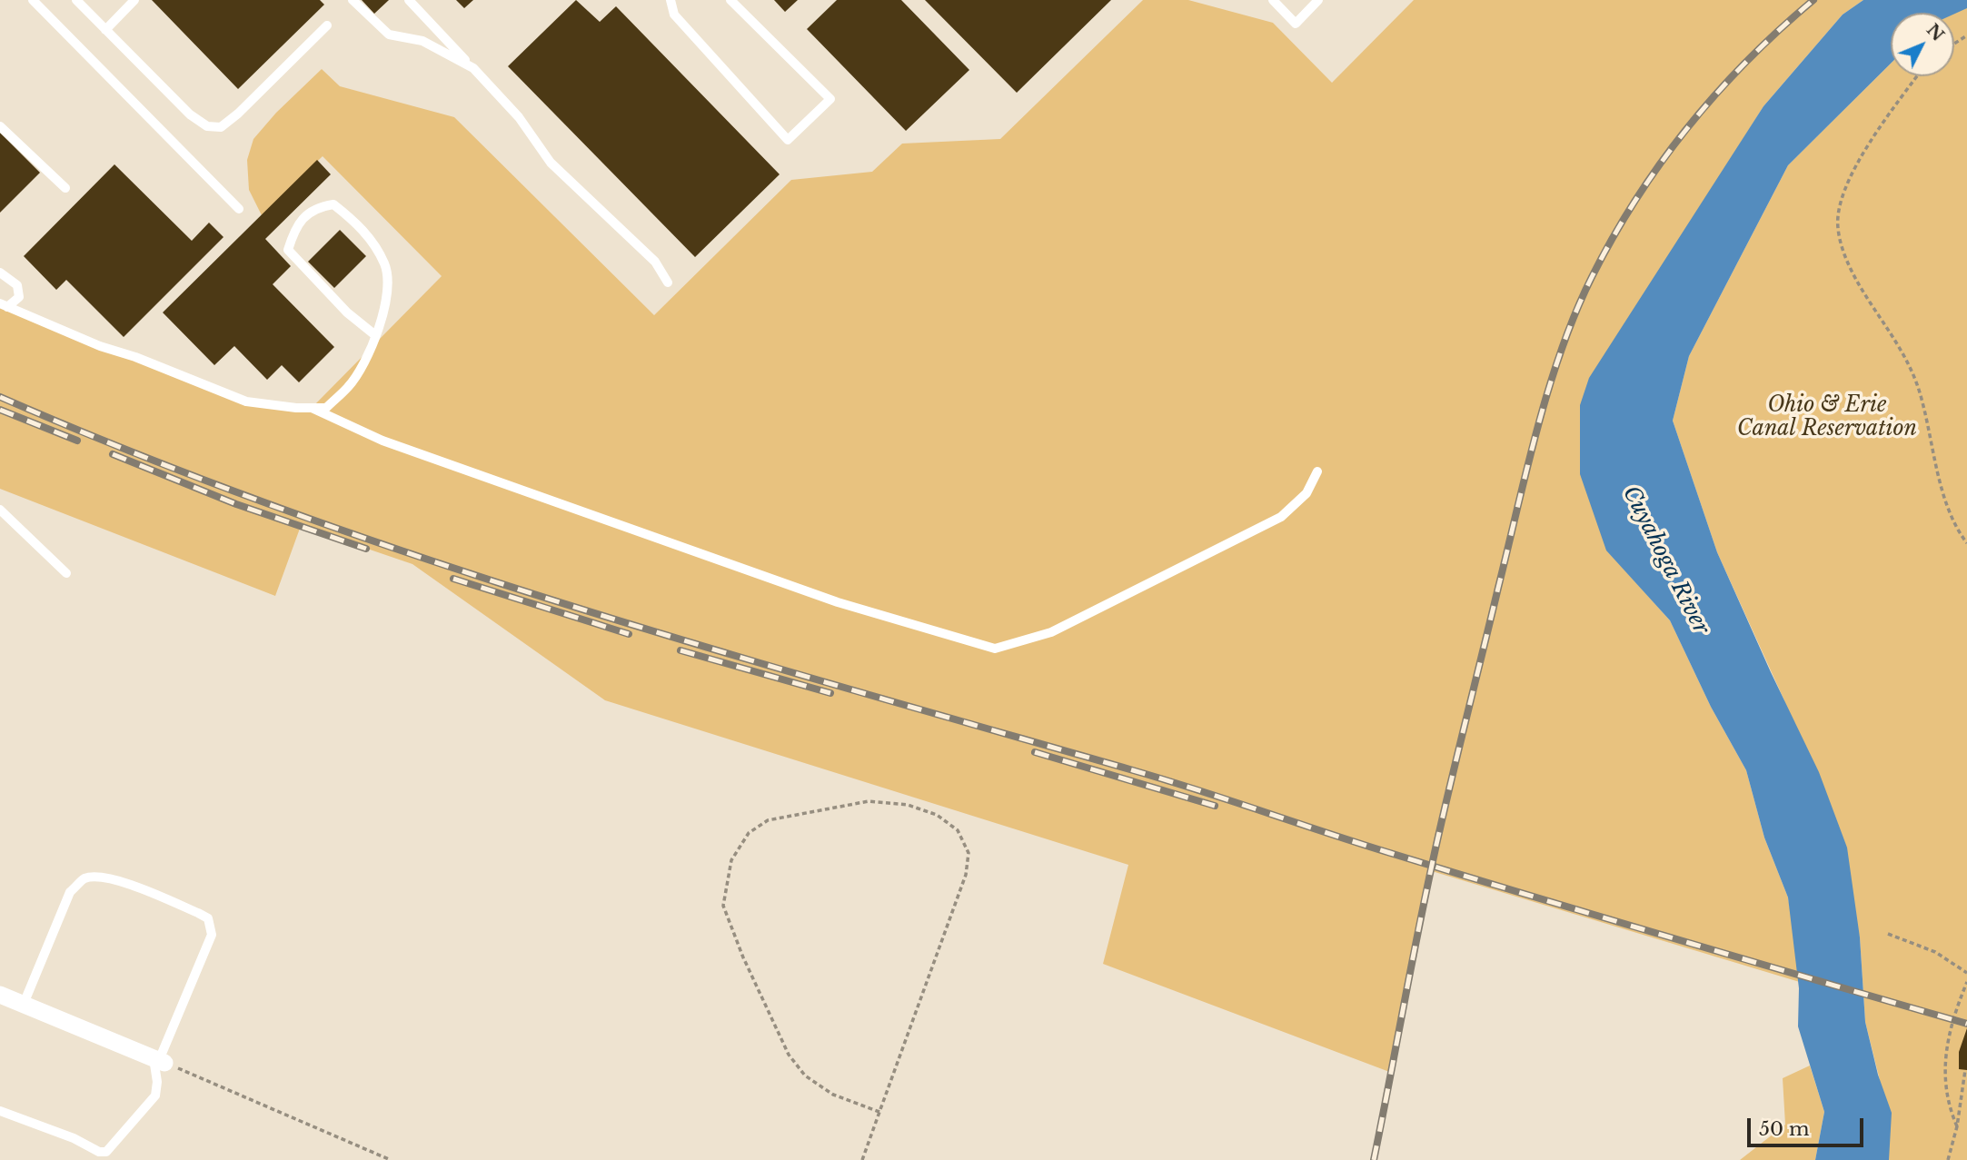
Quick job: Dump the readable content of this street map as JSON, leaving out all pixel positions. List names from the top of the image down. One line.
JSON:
{"water":["Cuyahoga River"],"parks":["Ohio & Erie Canal Reservation"],"scale_bar":"50 m","north":"top right"}
